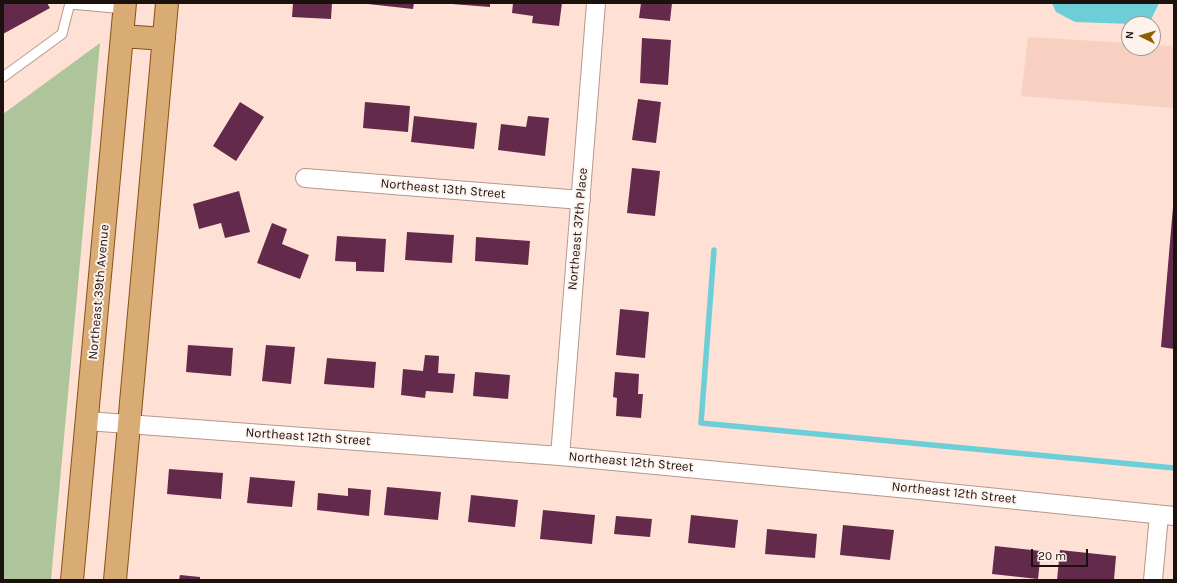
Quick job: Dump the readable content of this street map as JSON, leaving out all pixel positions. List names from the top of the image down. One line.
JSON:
{"streets":{"main road":["Northeast 39th Avenue"],"street":["Northeast 13th Street","Northeast 37th Place","Northeast 12th Street"]},"crossings":[["Northeast 13th Street","Northeast 37th Place"],["Northeast 37th Place","Northeast 12th Street"],["Northeast 39th Avenue","Northeast 12th Street"]],"scale_bar":"20 m","north":"left"}
